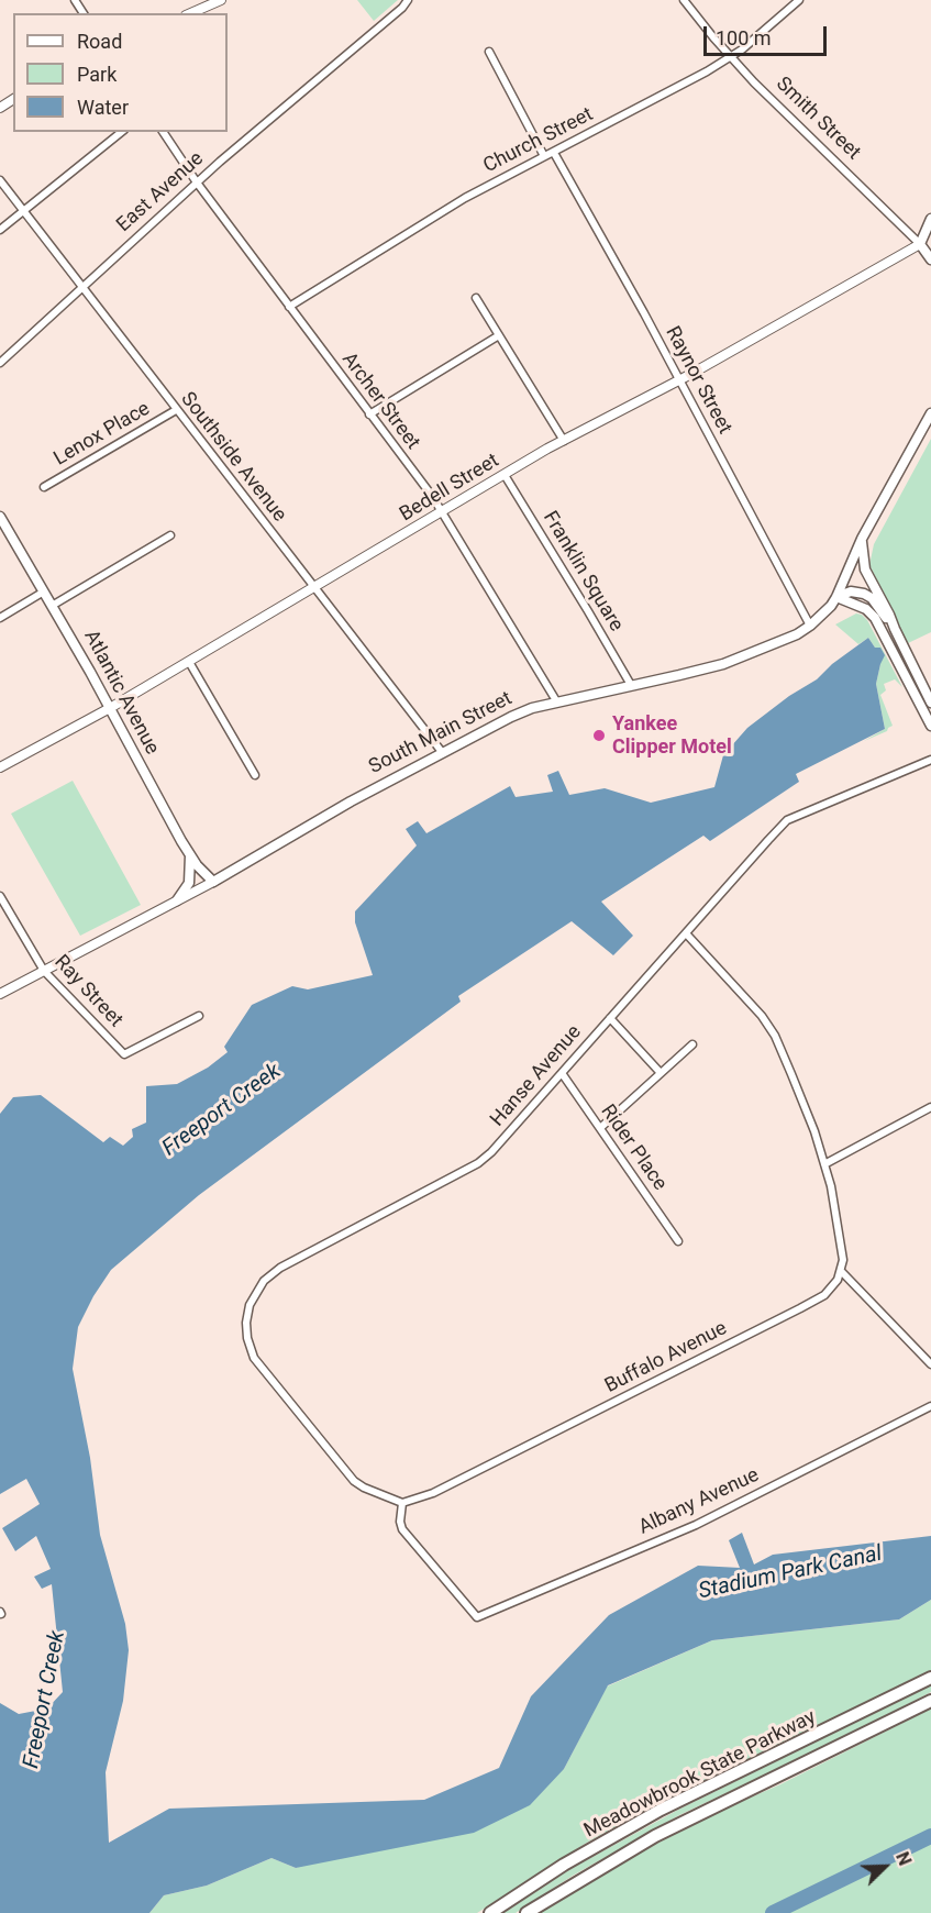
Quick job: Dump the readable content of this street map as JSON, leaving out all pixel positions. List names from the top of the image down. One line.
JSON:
{"streets":{"highway":["Meadowbrook State Parkway"],"main road":["Smith Street","Atlantic Avenue","South Main Street"],"street":["Church Street","East Avenue","Raynor Street","Archer Street","Lenox Place","Southside Avenue","Bedell Street","Franklin Square","Ray Street","Hanse Avenue","Rider Place","Buffalo Avenue","Albany Avenue"]},"crossings":[["Smith Street","Church Street"],["Smith Street","Bedell Street"],["Church Street","Raynor Street"],["Church Street","Archer Street"],["East Avenue","Archer Street"],["East Avenue","Southside Avenue"],["Raynor Street","Bedell Street"],["Raynor Street","South Main Street"],["Archer Street","Bedell Street"],["Archer Street","South Main Street"],["Lenox Place","Southside Avenue"],["Southside Avenue","Bedell Street"],["Southside Avenue","South Main Street"],["Bedell Street","Franklin Square"],["Bedell Street","Atlantic Avenue"],["Franklin Square","South Main Street"],["Atlantic Avenue","South Main Street"],["South Main Street","Ray Street"],["Hanse Avenue","Rider Place"],["Hanse Avenue","Buffalo Avenue"],["Hanse Avenue","Albany Avenue"],["Buffalo Avenue","Albany Avenue"]],"water":["Freeport Creek","Stadium Park Canal"],"places":["Yankee Clipper Motel"],"legend":["Road","Park","Water"],"scale_bar":"100 m","north":"top right"}
